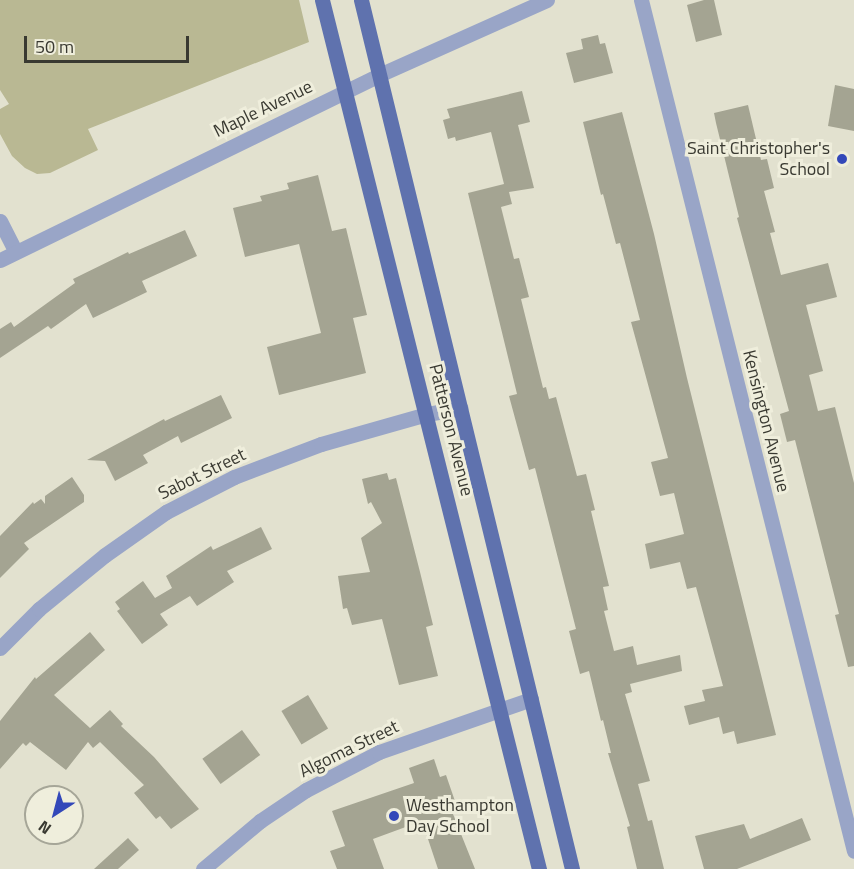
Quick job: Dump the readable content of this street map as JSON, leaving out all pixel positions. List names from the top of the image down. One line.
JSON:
{"streets":{"main road":["Patterson Avenue"],"street":["Maple Avenue","Kensington Avenue","Sabot Street","Algoma Street"]},"crossings":[["Maple Avenue","Patterson Avenue"],["Patterson Avenue","Sabot Street"],["Patterson Avenue","Algoma Street"]],"places":["Saint Christopher's School","Westhampton Day School"],"scale_bar":"50 m","north":"bottom left"}
